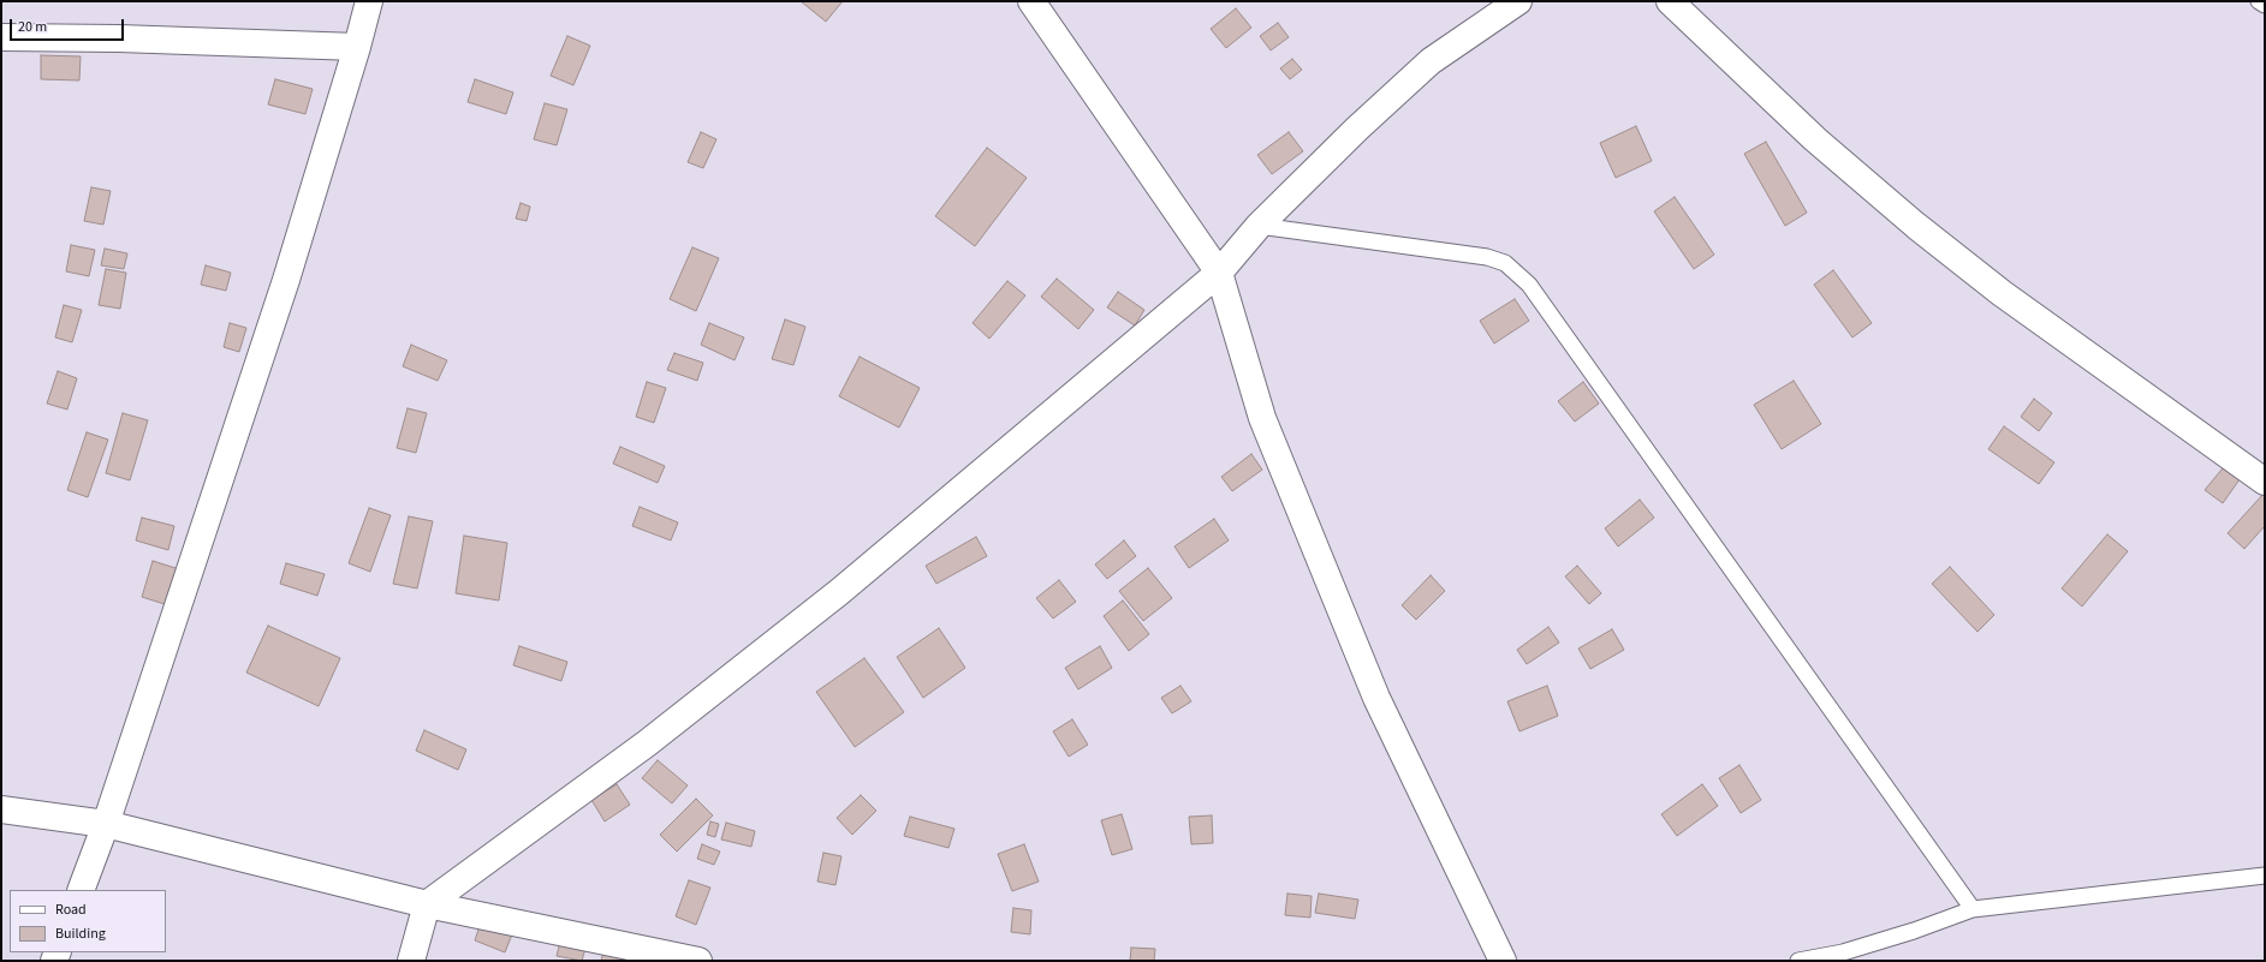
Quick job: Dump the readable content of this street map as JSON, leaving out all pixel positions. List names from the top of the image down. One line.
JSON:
{"legend":["Road","Building"],"scale_bar":"20 m"}
